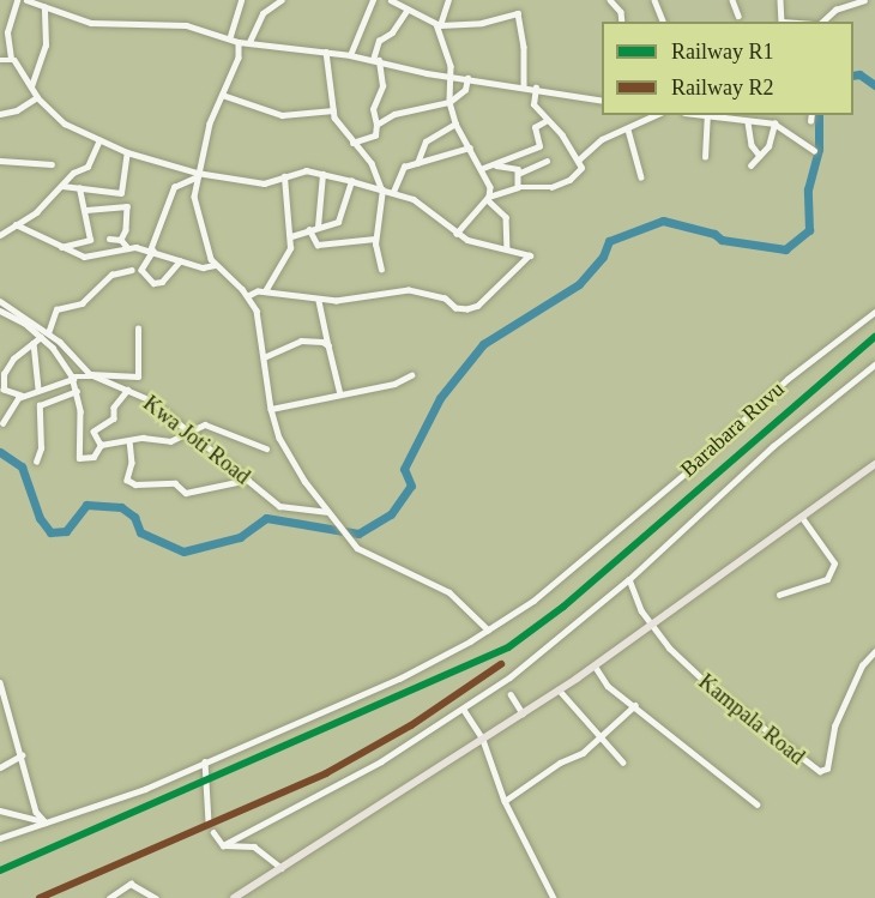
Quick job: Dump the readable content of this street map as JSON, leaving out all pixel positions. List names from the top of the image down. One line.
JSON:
{"streets":{"street":["Barabara Ruvu","Kwa Joti Road","Kampala Road"]},"lines":["rail line R1","rail line R2"],"legend":["Railway R1","Railway R2"]}
